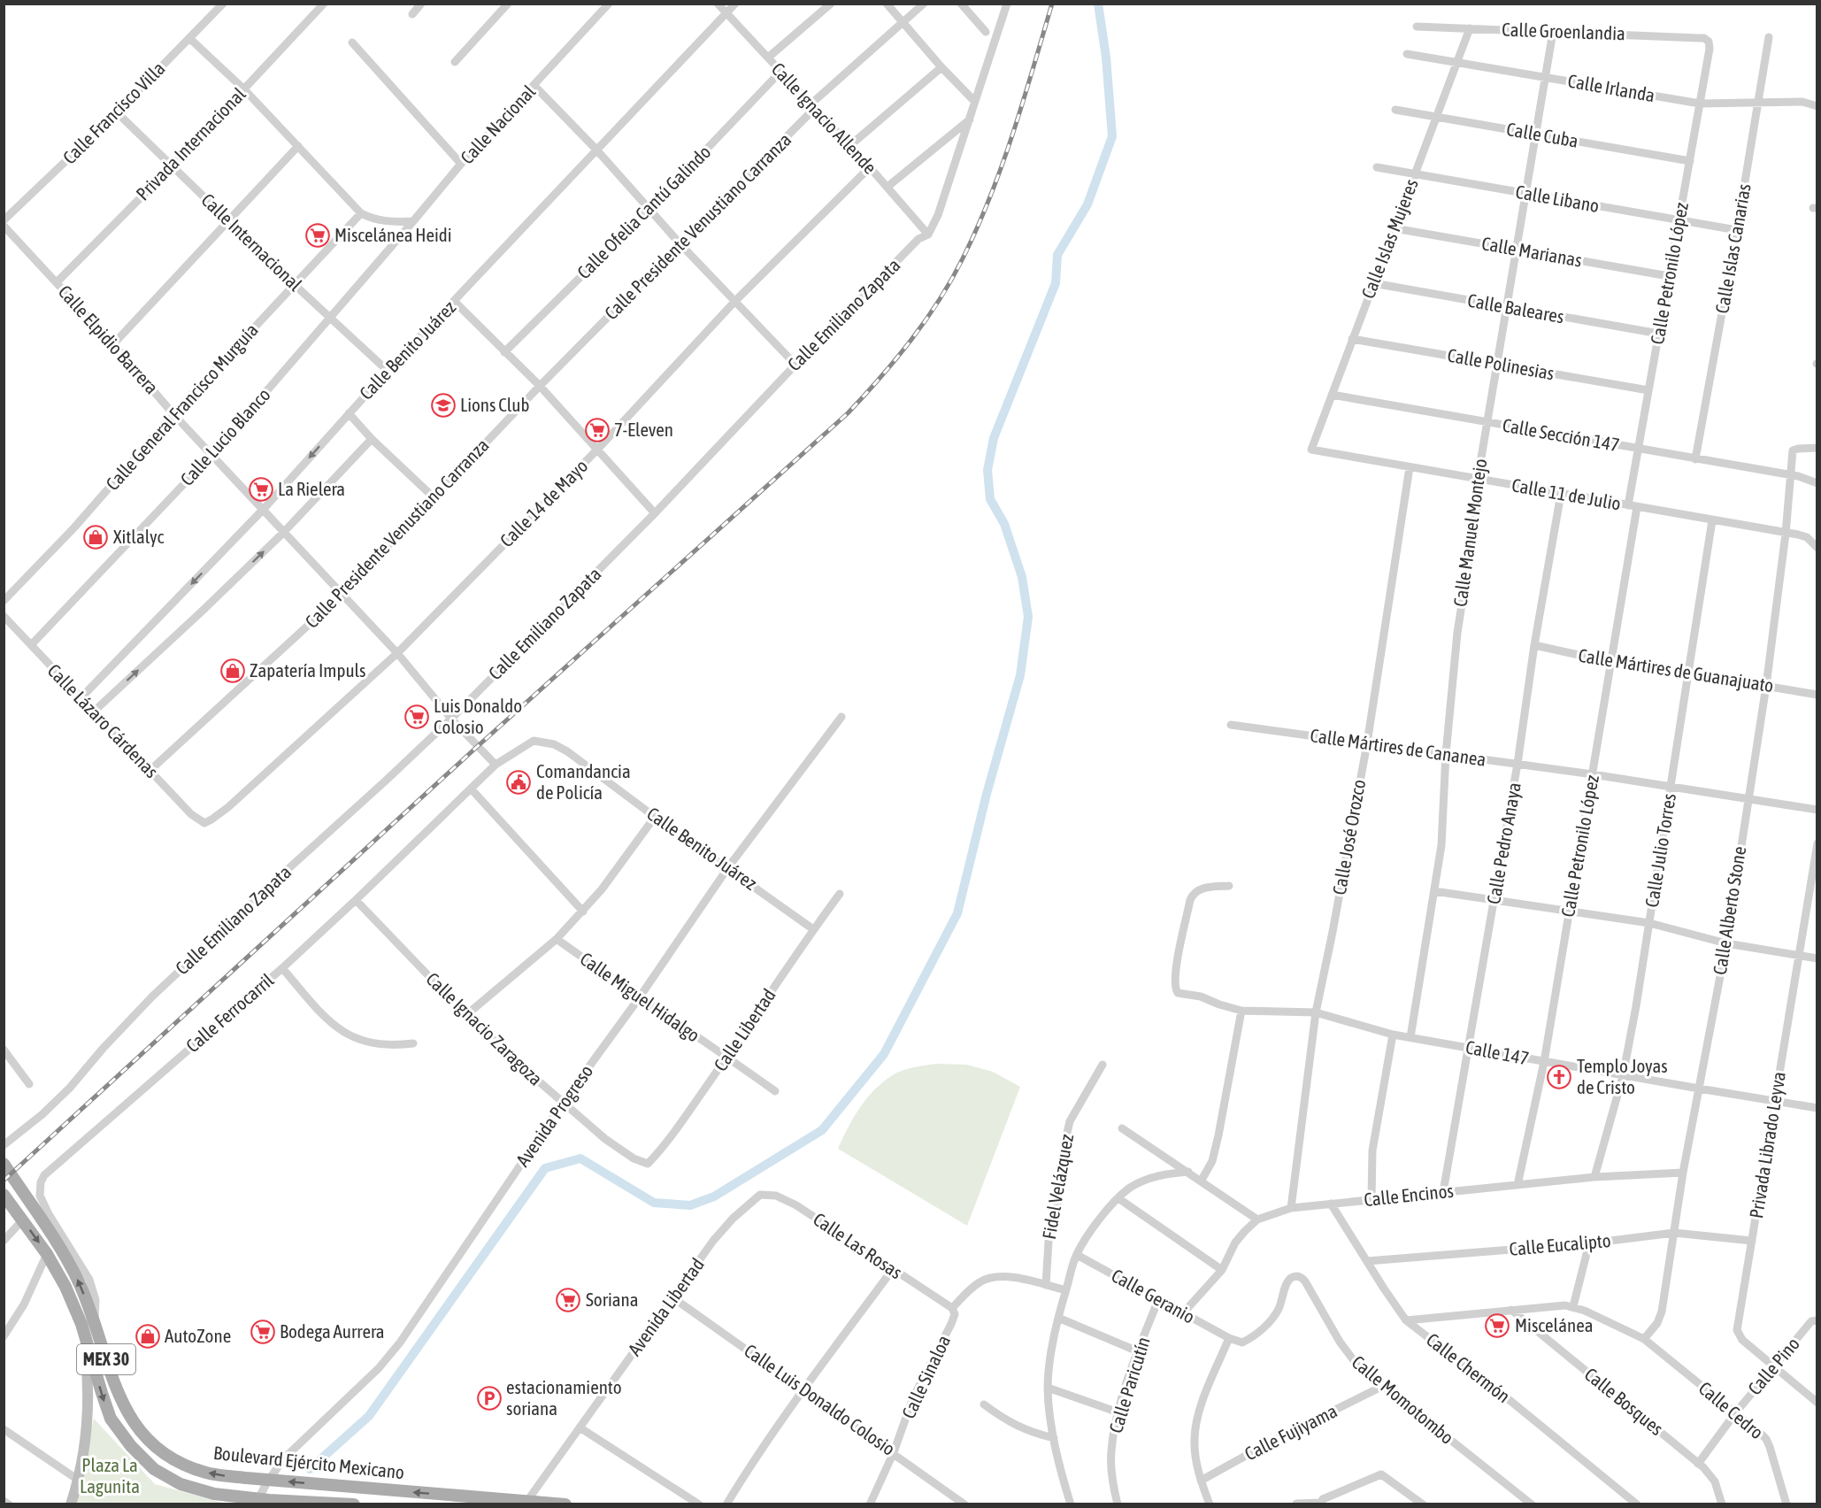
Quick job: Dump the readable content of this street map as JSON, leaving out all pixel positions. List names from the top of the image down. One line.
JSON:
{"streets":{"main road":["MEX 30","Boulevard Ejército Mexicano"],"street":["Calle Groenlandia","Calle Irlanda","Calle Francisco Villa","Calle Ignacio Allende","Calle Nacional","Calle Cuba","Privada Internacional","Calle Libano","Calle Ofelia Cantú Galindo","Calle Presidente Venustiano Carranza","Calle Islas Mujeres","Calle Internacional","Calle Islas Canarias","Calle Marianas","Calle Petronilo López","Calle Baleares","Calle Emiliano Zapata","Calle Elpidio Barrera","Calle Benito Juárez","Calle Polinesias","Calle General Francisco Murguía","Calle Sección 147","Calle Lucio Blanco","Calle 11 de Julio","Calle 14 de Mayo","Calle Manuel Montejo","Calle Mártires de Guanajuato","Calle Lázaro Cárdenas","Calle Mártires de Cananea","Calle José Orozco","Calle Pedro Anaya","Calle Julio Torres","Calle Alberto Stone","Calle Miguel Hidalgo","Calle Ferrocarril","Calle Ignacio Zaragoza","Calle Libertad","Calle 147","Avenida Progreso","Privada Librado Leyva","Fidel Velázquez","Calle Encinos","Calle Eucalipto","Calle Las Rosas","Calle Geranio","Avenida Libertad","Calle Pino","Calle Chermón","Calle Sinaloa","Calle Paricutín","Calle Luis Donaldo Colosio","Calle Momotombo","Calle Bosques","Calle Cedro","Calle Fujiyama"]},"crossings":[["Calle Groenlandia","Calle Islas Mujeres"],["Calle Groenlandia","Calle Petronilo López"],["Calle Groenlandia","Calle Manuel Montejo"],["Calle Irlanda","Calle Islas Mujeres"],["Calle Irlanda","Calle Islas Canarias"],["Calle Irlanda","Calle Petronilo López"],["Calle Irlanda","Calle Manuel Montejo"],["Calle Francisco Villa","Calle Internacional"],["Calle Ignacio Allende","Calle Ofelia Cantú Galindo"],["Calle Ignacio Allende","Calle Presidente Venustiano Carranza"],["Calle Ignacio Allende","Calle Emiliano Zapata"],["Calle Ignacio Allende","Calle Benito Juárez"],["Calle Ignacio Allende","Calle 14 de Mayo"],["Calle Nacional","Calle Lucio Blanco"],["Calle Cuba","Calle Islas Mujeres"],["Calle Cuba","Calle Petronilo López"],["Calle Cuba","Calle Manuel Montejo"],["Privada Internacional","Calle Internacional"],["Privada Internacional","Calle Elpidio Barrera"],["Calle Libano","Calle Islas Mujeres"],["Calle Libano","Calle Islas Canarias"],["Calle Libano","Calle Petronilo López"],["Calle Libano","Calle Manuel Montejo"],["Calle Presidente Venustiano Carranza","Calle Lázaro Cárdenas"],["Calle Islas Mujeres","Calle Marianas"],["Calle Islas Mujeres","Calle Baleares"],["Calle Islas Mujeres","Calle Polinesias"],["Calle Islas Mujeres","Calle Sección 147"],["Calle Islas Mujeres","Calle 11 de Julio"],["Calle Internacional","Calle Benito Juárez"],["Calle Internacional","Calle General Francisco Murguía"],["Calle Internacional","Calle Lucio Blanco"],["Calle Islas Canarias","Calle Sección 147"],["Calle Marianas","Calle Petronilo López"],["Calle Marianas","Calle Manuel Montejo"],["Calle Petronilo López","Calle Baleares"],["Calle Petronilo López","Calle Polinesias"],["Calle Petronilo López","Calle Sección 147"],["Calle Petronilo López","Calle 11 de Julio"],["Calle Petronilo López","Calle Mártires de Guanajuato"],["Calle Petronilo López","Calle Mártires de Cananea"],["Calle Petronilo López","Calle 147"],["Calle Petronilo López","Calle Encinos"],["Calle Baleares","Calle Manuel Montejo"],["Calle Elpidio Barrera","Calle Benito Juárez"],["Calle Elpidio Barrera","Calle General Francisco Murguía"],["Calle Elpidio Barrera","Calle Lucio Blanco"],["Calle Benito Juárez","Calle Lázaro Cárdenas"],["Calle Benito Juárez","Calle Ferrocarril"],["Calle Benito Juárez","Calle Libertad"],["Calle Benito Juárez","Avenida Progreso"],["Calle Polinesias","Calle Manuel Montejo"],["Calle Sección 147","Calle Manuel Montejo"],["Calle Sección 147","Calle Alberto Stone"],["Calle Lucio Blanco","Calle Lázaro Cárdenas"],["Calle 11 de Julio","Calle Manuel Montejo"],["Calle 11 de Julio","Calle José Orozco"],["Calle 11 de Julio","Calle Pedro Anaya"],["Calle 11 de Julio","Calle Julio Torres"],["Calle 11 de Julio","Calle Alberto Stone"],["Calle 14 de Mayo","Calle Lázaro Cárdenas"],["Calle Manuel Montejo","Calle Mártires de Cananea"],["Calle Manuel Montejo","Calle 147"],["Calle Mártires de Guanajuato","Calle Pedro Anaya"],["Calle Mártires de Guanajuato","Calle Julio Torres"],["Calle Mártires de Guanajuato","Calle Alberto Stone"],["Calle Mártires de Cananea","Calle José Orozco"],["Calle Mártires de Cananea","Calle Pedro Anaya"],["Calle Mártires de Cananea","Calle Julio Torres"],["Calle Mártires de Cananea","Calle Alberto Stone"],["Calle José Orozco","Calle 147"],["Calle José Orozco","Calle Encinos"],["Calle Pedro Anaya","Calle 147"],["Calle Pedro Anaya","Calle Encinos"],["Calle Julio Torres","Calle 147"],["Calle Julio Torres","Calle Encinos"],["Calle Alberto Stone","Calle 147"],["Calle Alberto Stone","Calle Encinos"],["Calle Alberto Stone","Calle Eucalipto"],["Calle Alberto Stone","Calle Cedro"],["Calle Miguel Hidalgo","Calle Libertad"],["Calle Miguel Hidalgo","Avenida Progreso"],["Calle Ferrocarril","Calle Ignacio Zaragoza"],["Calle Ferrocarril","Boulevard Ejército Mexicano"],["Calle Ignacio Zaragoza","Calle Libertad"],["Calle Ignacio Zaragoza","Avenida Progreso"],["Calle 147","Privada Librado Leyva"],["Avenida Progreso","Boulevard Ejército Mexicano"],["Privada Librado Leyva","Calle Eucalipto"],["Privada Librado Leyva","Calle Pino"],["Calle Encinos","Calle Geranio"],["Calle Encinos","Calle Chermón"],["Calle Eucalipto","Calle Chermón"],["Calle Las Rosas","Avenida Libertad"],["Calle Las Rosas","Calle Sinaloa"],["Calle Geranio","Calle Paricutín"],["Calle Geranio","Calle Momotombo"],["Avenida Libertad","Calle Luis Donaldo Colosio"],["Avenida Libertad","Boulevard Ejército Mexicano"],["Calle Pino","Calle Bosques"],["Calle Pino","Calle Cedro"],["Calle Sinaloa","Calle Luis Donaldo Colosio"],["Calle Momotombo","Calle Fujiyama"]],"parks":["Plaza La Lagunita"],"places":{"supermarket":["Miscelánea Heidi","7-Eleven","La Rielera","Luis Donaldo Colosio","Soriana","Miscelánea","Bodega Aurrera"],"school or university":["Lions Club"],"shop":["Xitlalyc","Zapatería Impuls","AutoZone"],"public building":["Comandancia de Policía"],"church":["Templo Joyas de Cristo"],"parking":["estacionamiento soriana"]}}
